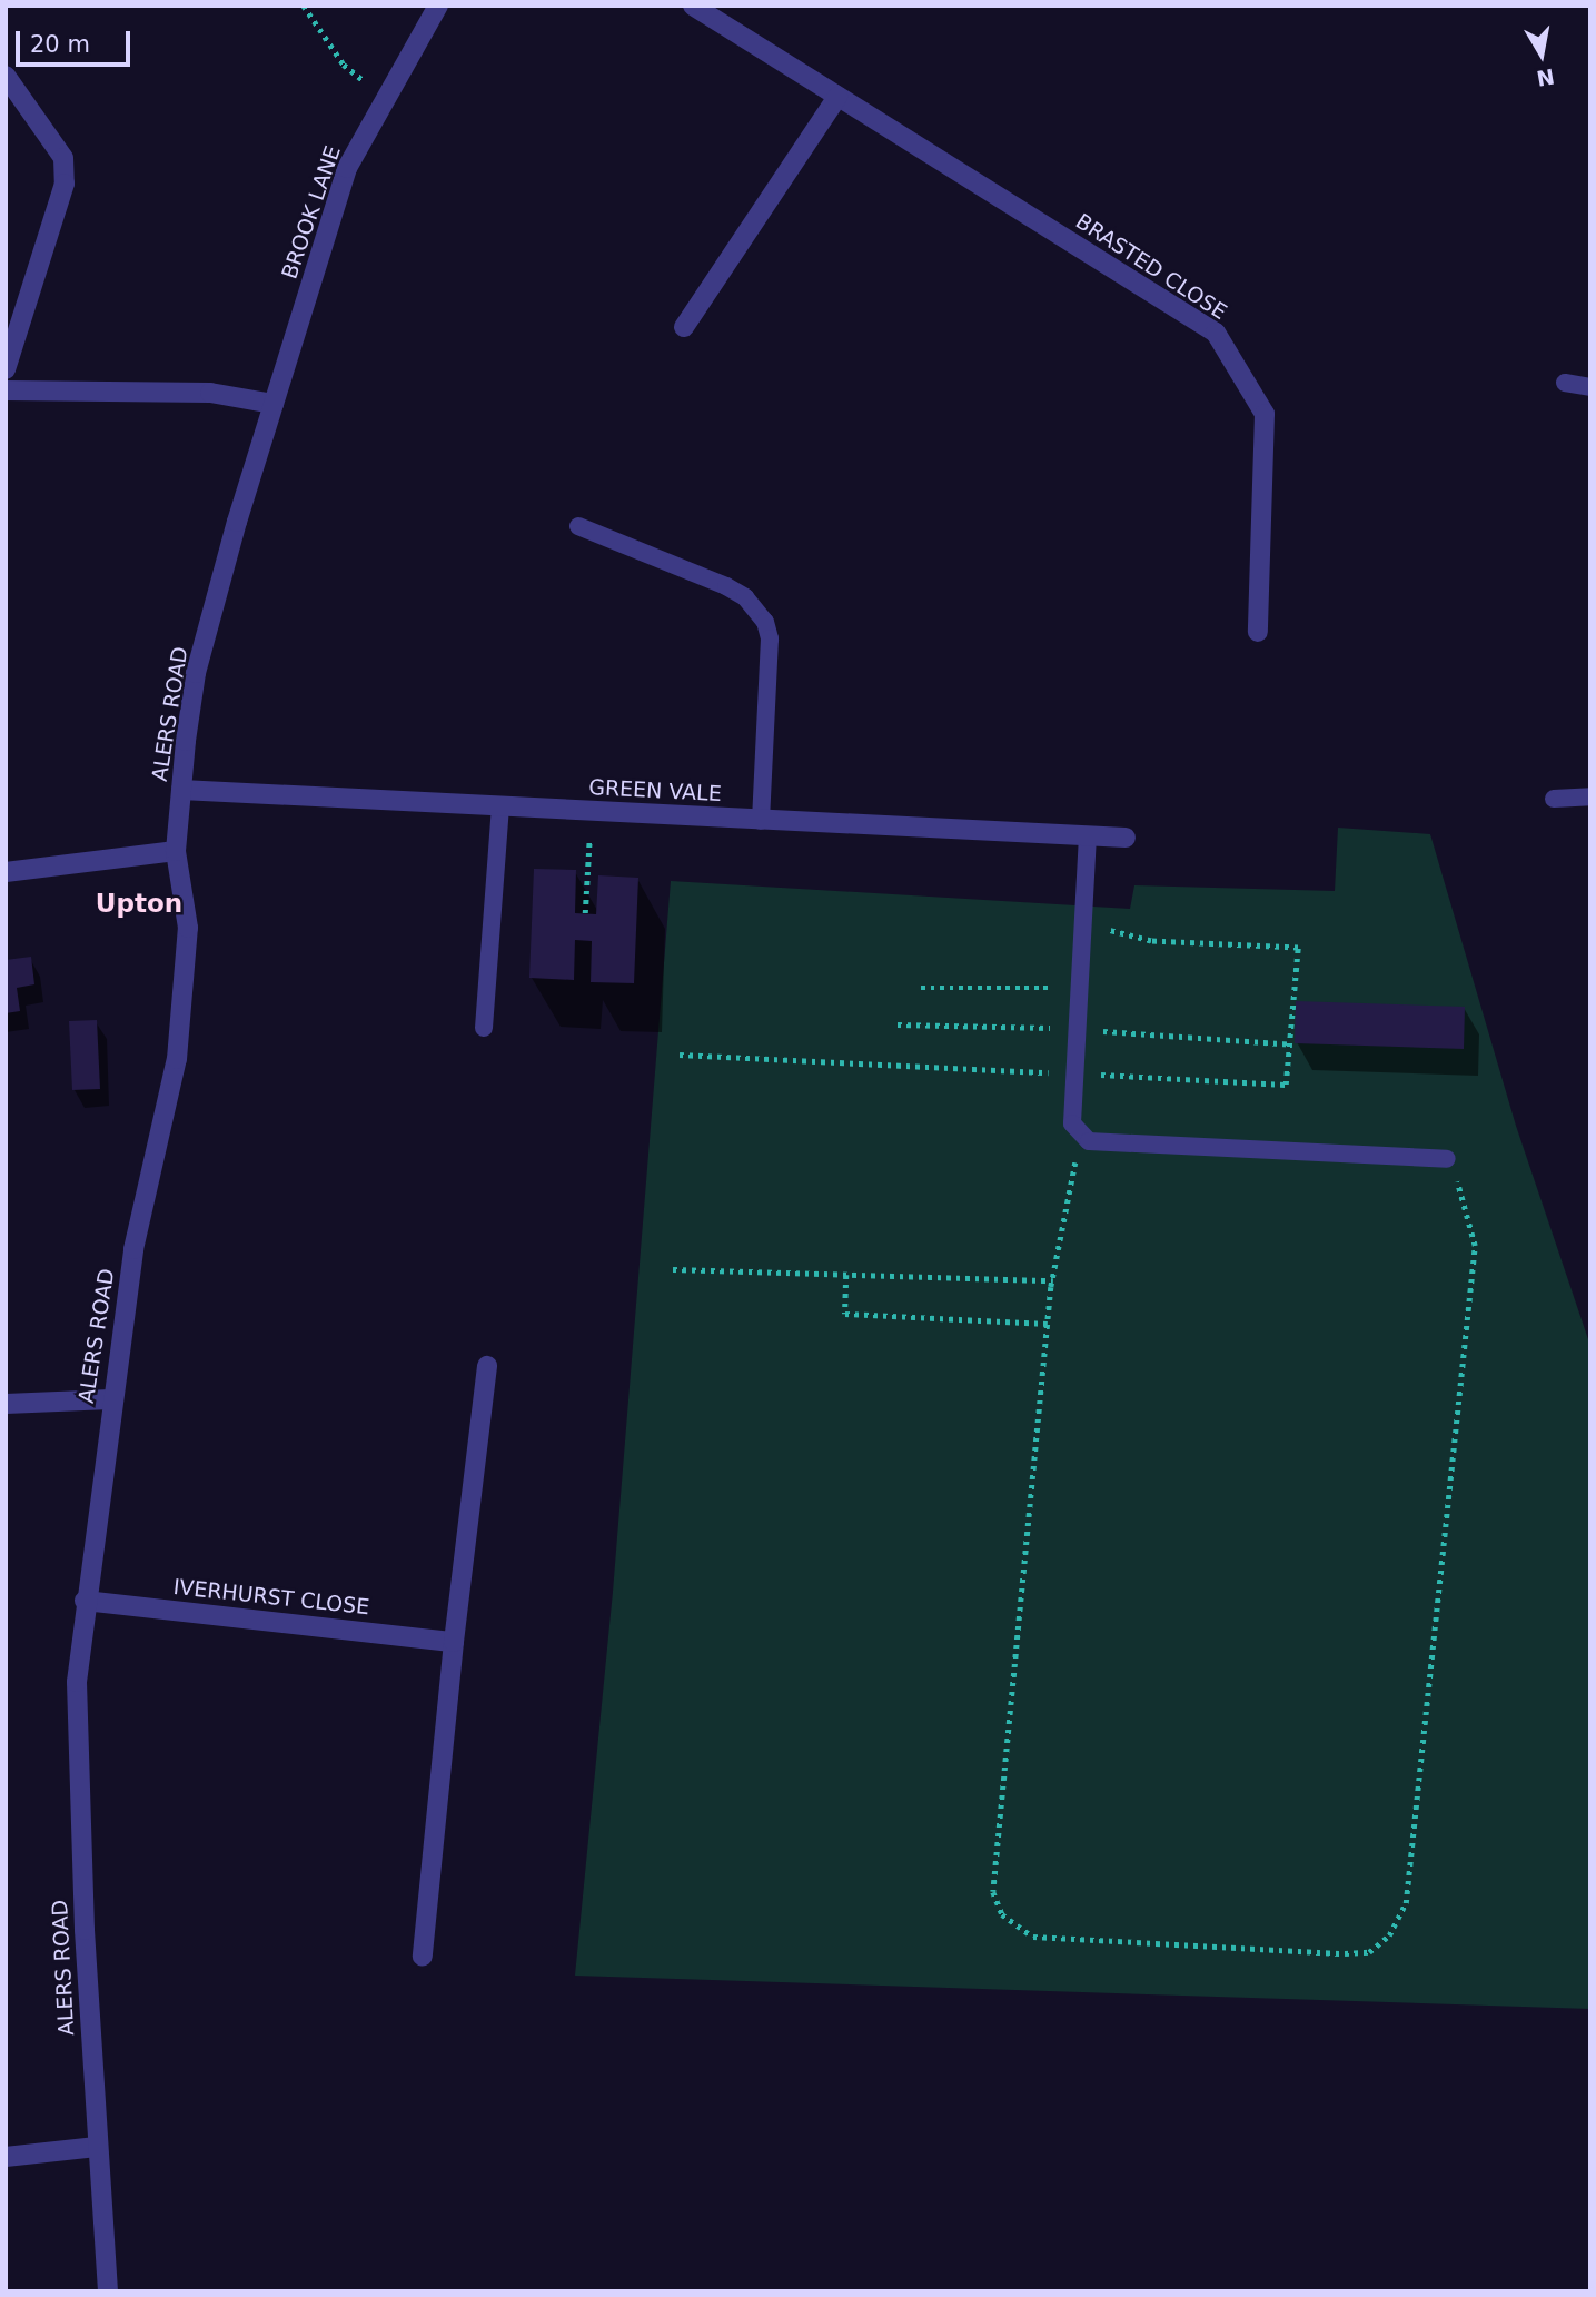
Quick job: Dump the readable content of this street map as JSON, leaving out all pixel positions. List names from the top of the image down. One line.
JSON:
{"streets":{"street":["BROOK LANE","BRASTED CLOSE","ALERS ROAD","GREEN VALE","IVERHURST CLOSE"]},"crossings":[["BROOK LANE","ALERS ROAD"],["ALERS ROAD","GREEN VALE"],["ALERS ROAD","IVERHURST CLOSE"]],"districts":["Upton"],"scale_bar":"20 m","north":"bottom"}
